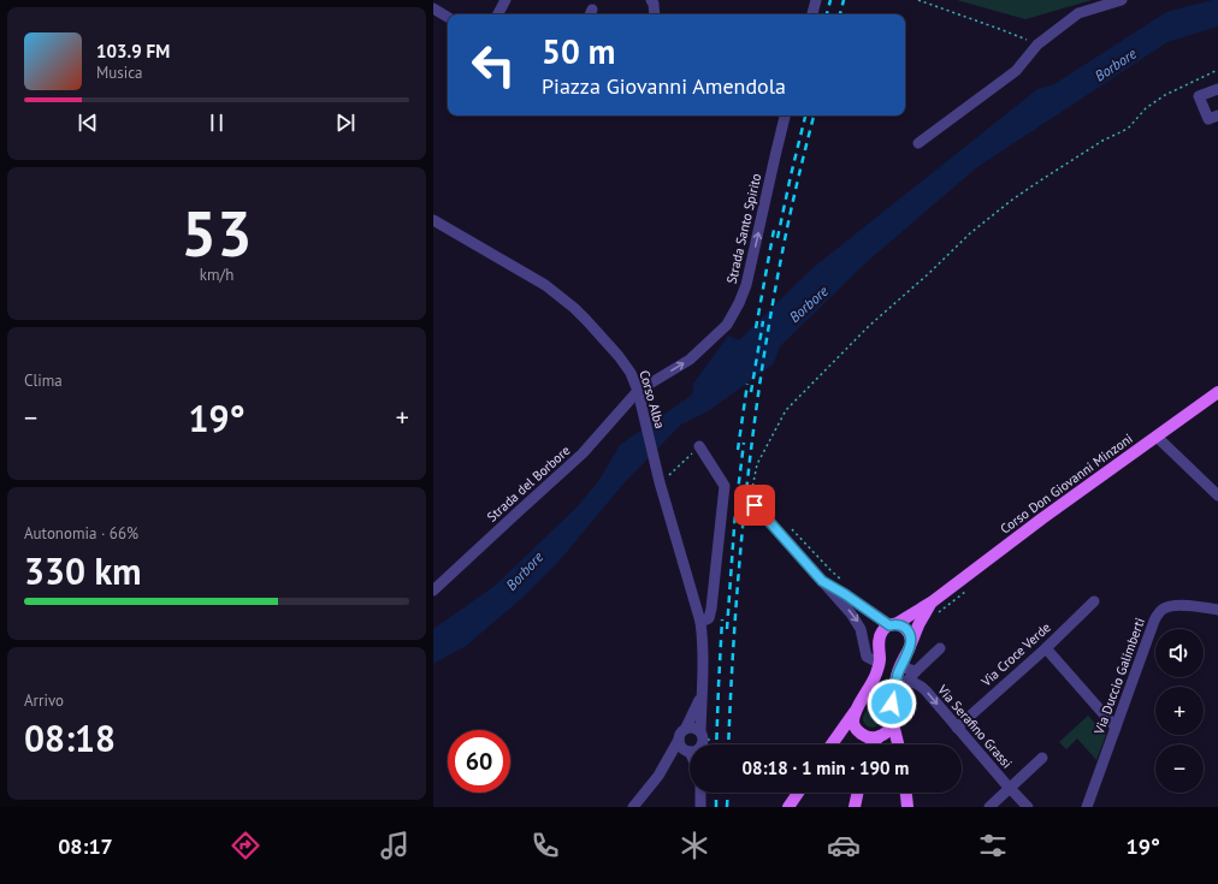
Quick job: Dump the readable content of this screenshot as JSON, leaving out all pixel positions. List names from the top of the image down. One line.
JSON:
{"streets":{"main road":["Corso Don Giovanni Minzoni"],"street":["Strada Santo Spirito","Corso Alba","Strada del Borbore","Via Croce Verde","Via Duccio Galimberti","Via Serafino Grassi"]},"crossings":[["Strada Santo Spirito","Corso Alba"],["Strada Santo Spirito","Strada del Borbore"],["Corso Alba","Strada del Borbore"],["Corso Don Giovanni Minzoni","Via Serafino Grassi"],["Via Croce Verde","Via Serafino Grassi"]],"one_way":["Strada Santo Spirito"],"water":["Borbore"],"page":{"turn":["50 m","Piazza Giovanni Amendola"],"song":["103.9 FM","Musica"],"tile":[["53","km/h"],"Clima",["Autonomia · 66%","330 km"],["Arrivo","08:18"]],"heat":["−","19°","+"],"map_buttons":["+","−"],"limit":"60","trip":"08:18 · 1 min · 190 m","tabs":["08:17","19°"]}}
